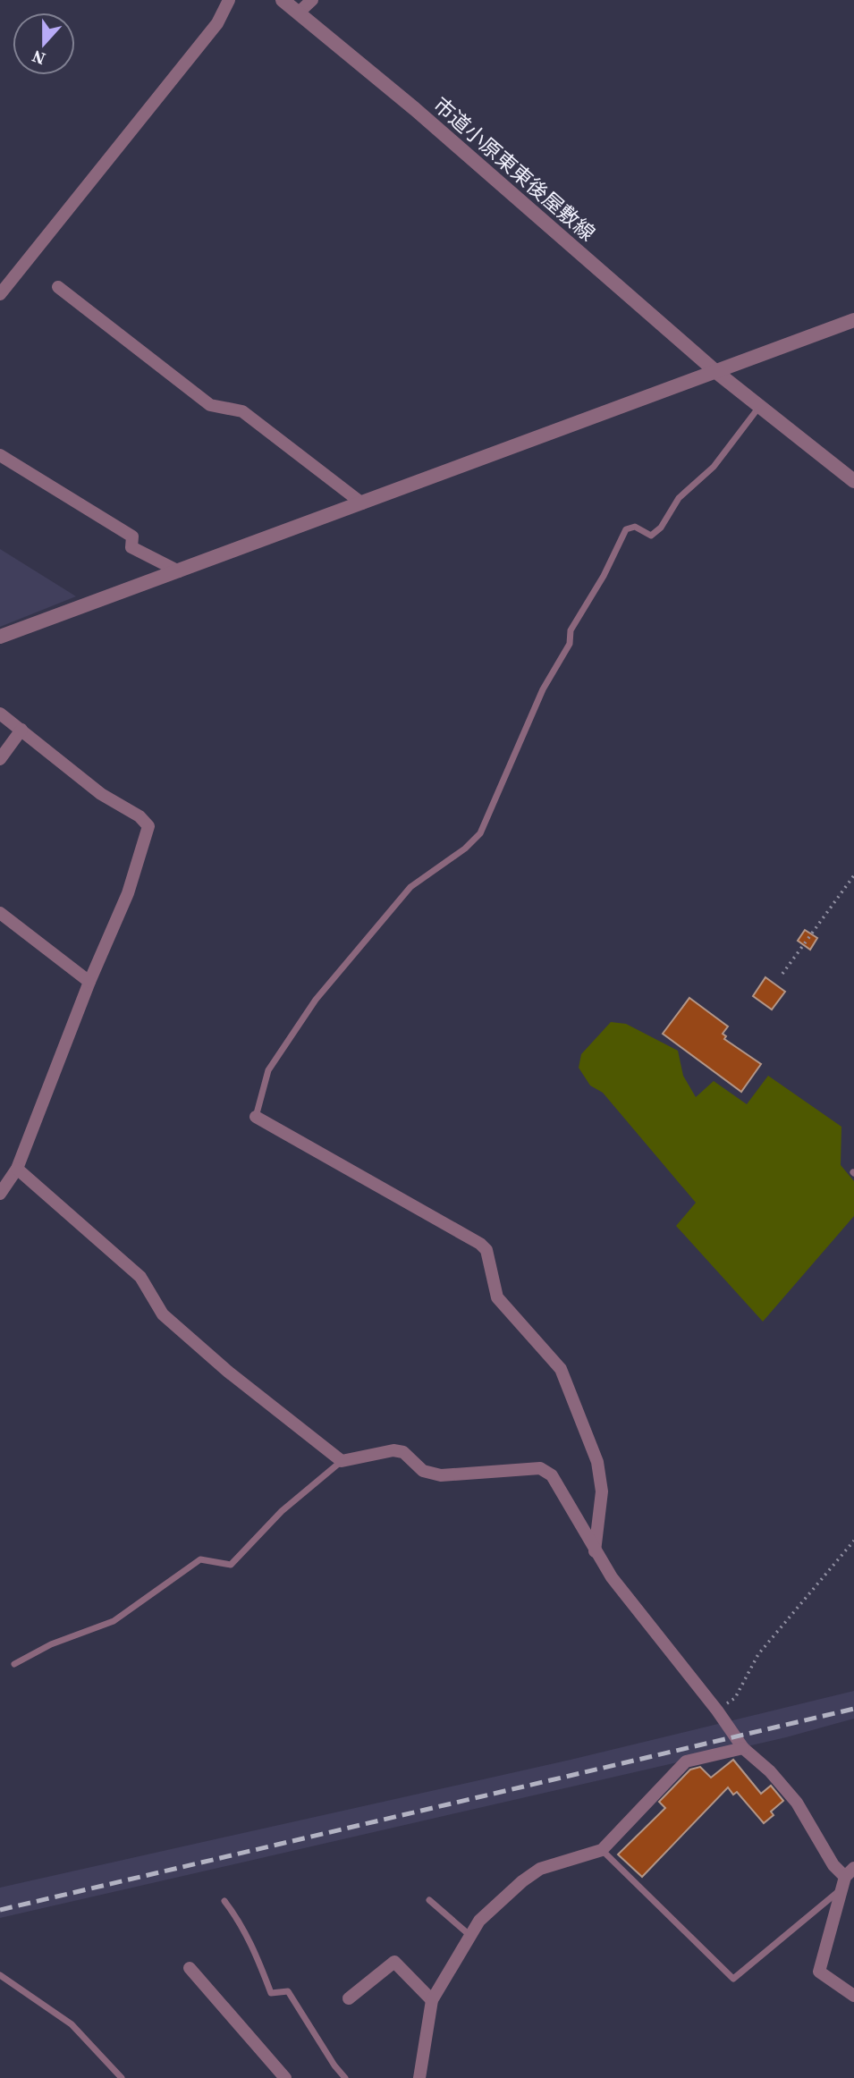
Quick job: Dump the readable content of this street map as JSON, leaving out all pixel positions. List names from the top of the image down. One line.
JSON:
{"streets":{"street":["市道小原東東後屋敷線"]},"north":"bottom"}
